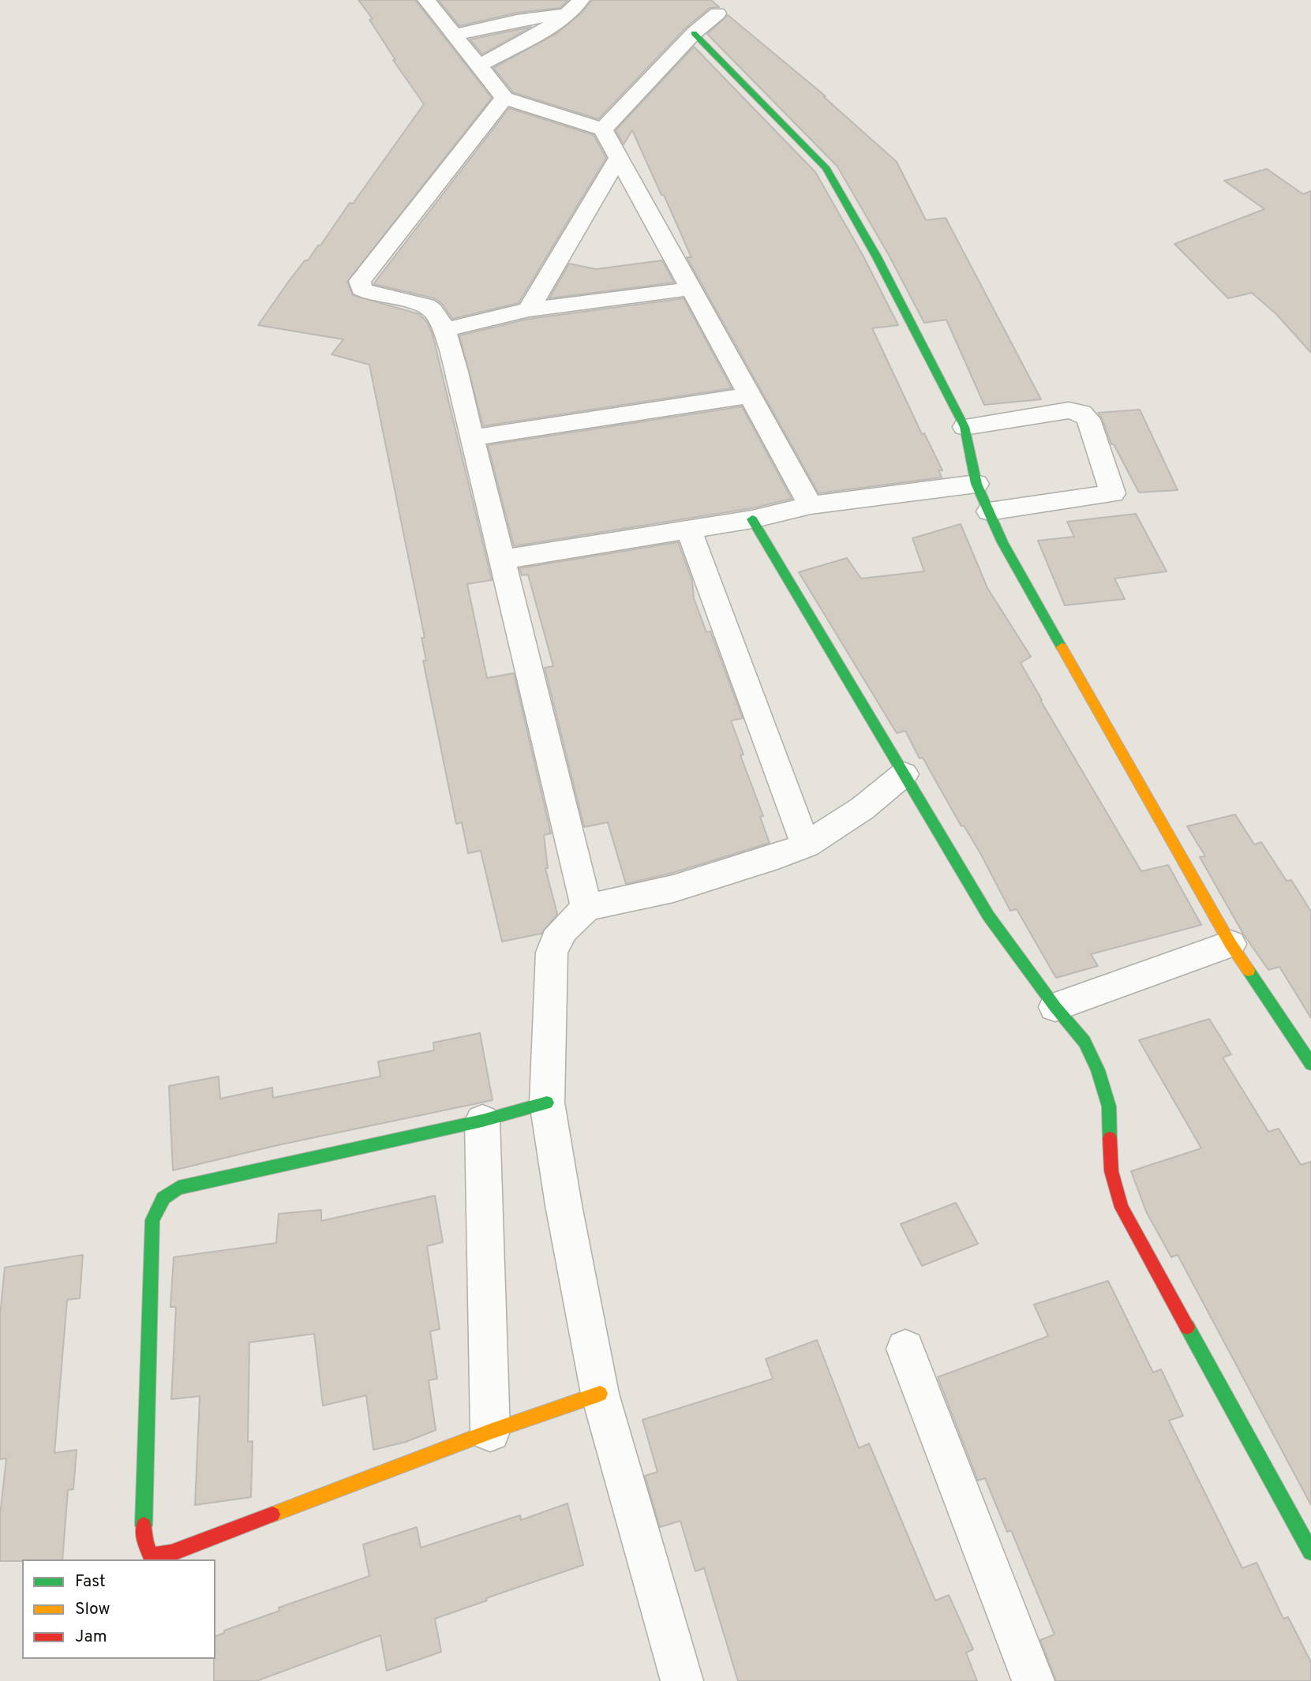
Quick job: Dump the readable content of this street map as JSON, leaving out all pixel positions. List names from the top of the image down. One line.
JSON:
{"legend":["Fast","Slow","Jam"]}
